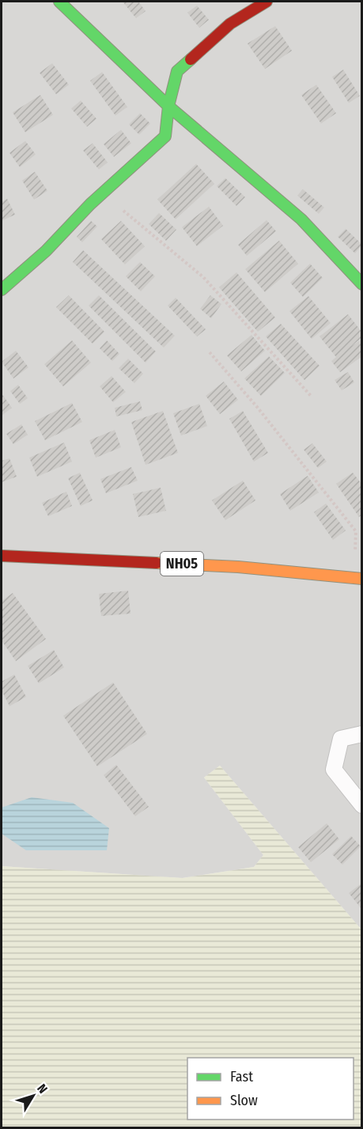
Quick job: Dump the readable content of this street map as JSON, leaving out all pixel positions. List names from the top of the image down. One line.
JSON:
{"streets":{"street":["NH05"]},"legend":["Fast","Slow"],"north":"top right"}
